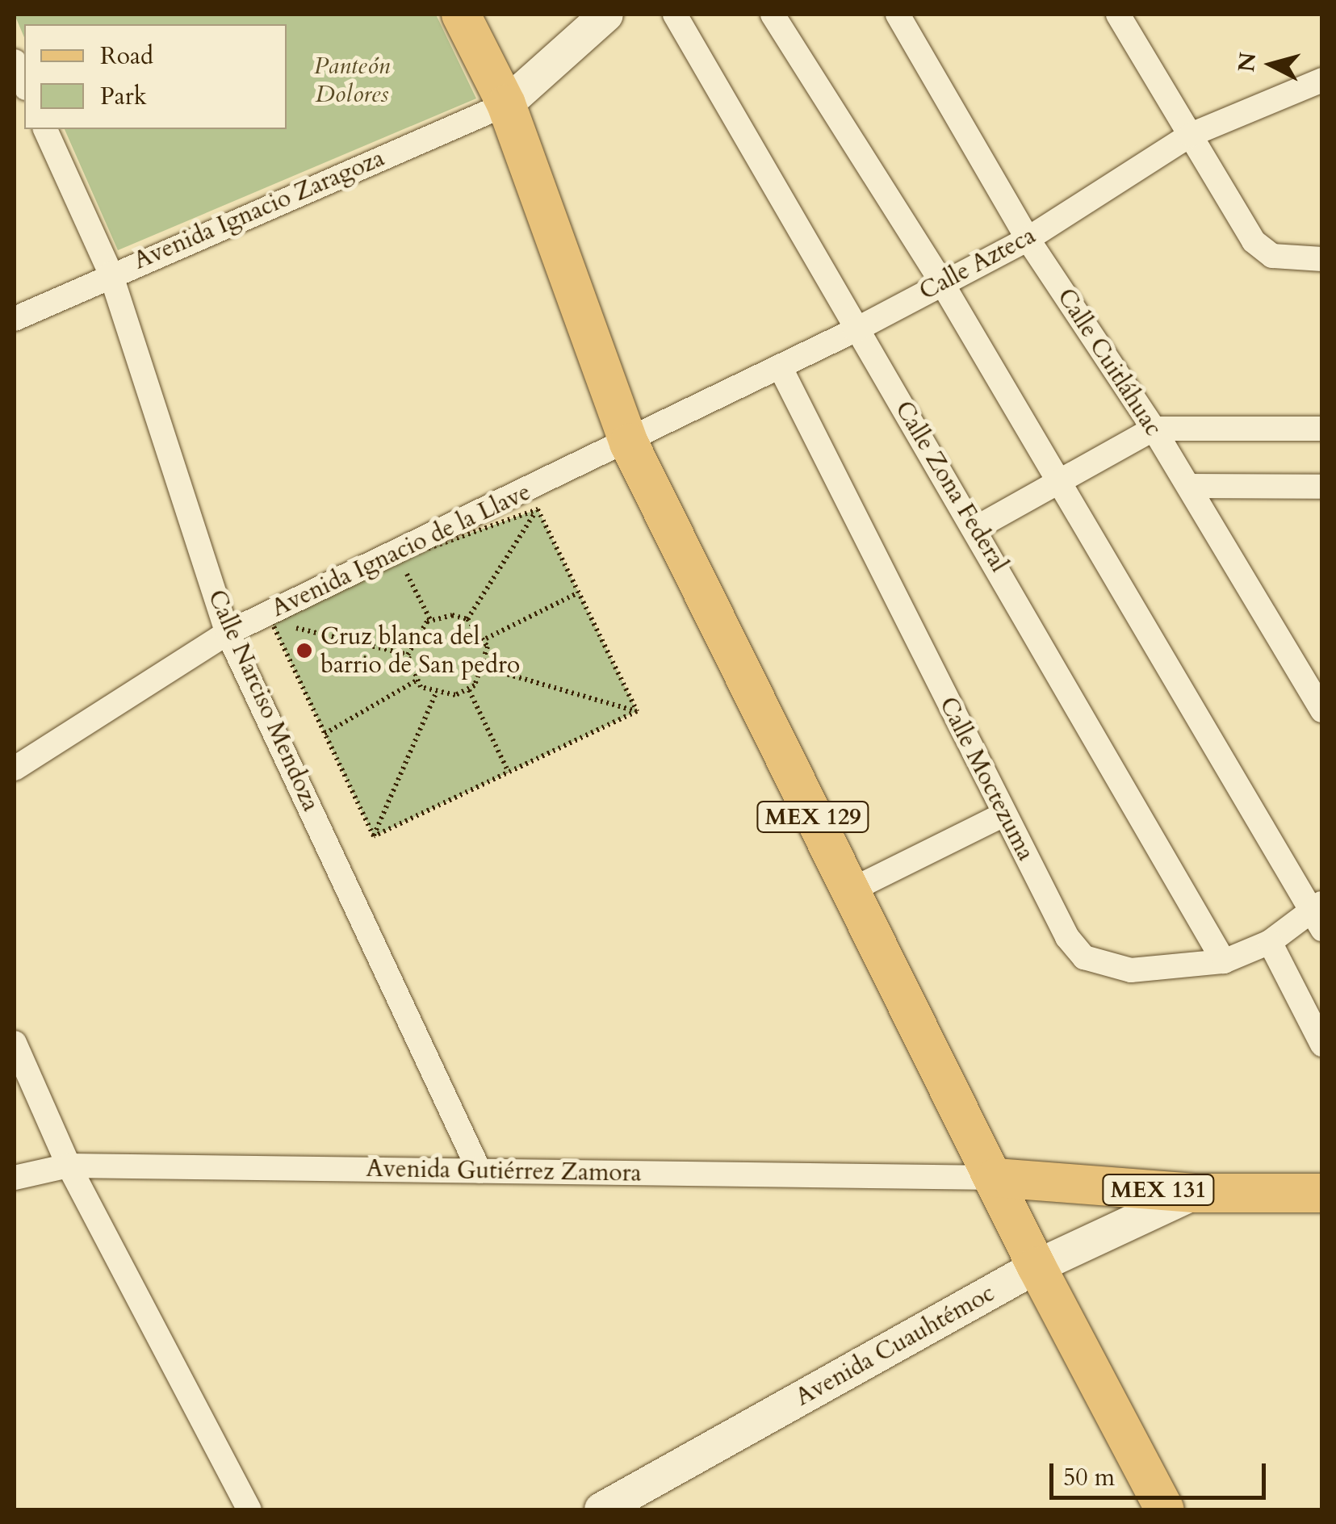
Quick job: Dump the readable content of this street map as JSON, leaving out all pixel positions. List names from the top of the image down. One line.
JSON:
{"streets":{"main road":["MEX 129","MEX 131","Avenida Cuauhtémoc"],"street":["Avenida Ignacio Zaragoza","Calle Azteca","Calle Cuitláhuac","Calle Zona Federal","Avenida Ignacio de la Llave","Calle Narciso Mendoza","Calle Moctezuma","Avenida Gutiérrez Zamora"]},"crossings":[["Avenida Ignacio Zaragoza","Calle Narciso Mendoza"],["Avenida Ignacio Zaragoza","MEX 129"],["Calle Azteca","Calle Cuitláhuac"],["Calle Azteca","Calle Zona Federal"],["Calle Azteca","Avenida Ignacio de la Llave"],["Calle Azteca","Calle Moctezuma"],["Calle Azteca","MEX 129"],["Calle Zona Federal","Calle Moctezuma"],["Avenida Ignacio de la Llave","Calle Narciso Mendoza"],["Avenida Ignacio de la Llave","MEX 129"],["Calle Narciso Mendoza","Avenida Gutiérrez Zamora"],["MEX 129","Avenida Gutiérrez Zamora"],["MEX 129","MEX 131"],["MEX 129","Avenida Cuauhtémoc"],["Avenida Gutiérrez Zamora","MEX 131"],["MEX 131","Avenida Cuauhtémoc"]],"parks":["Panteón Dolores"],"places":["Cruz blanca del barrio de San pedro"],"legend":["Road","Park"],"scale_bar":"50 m","north":"left"}
